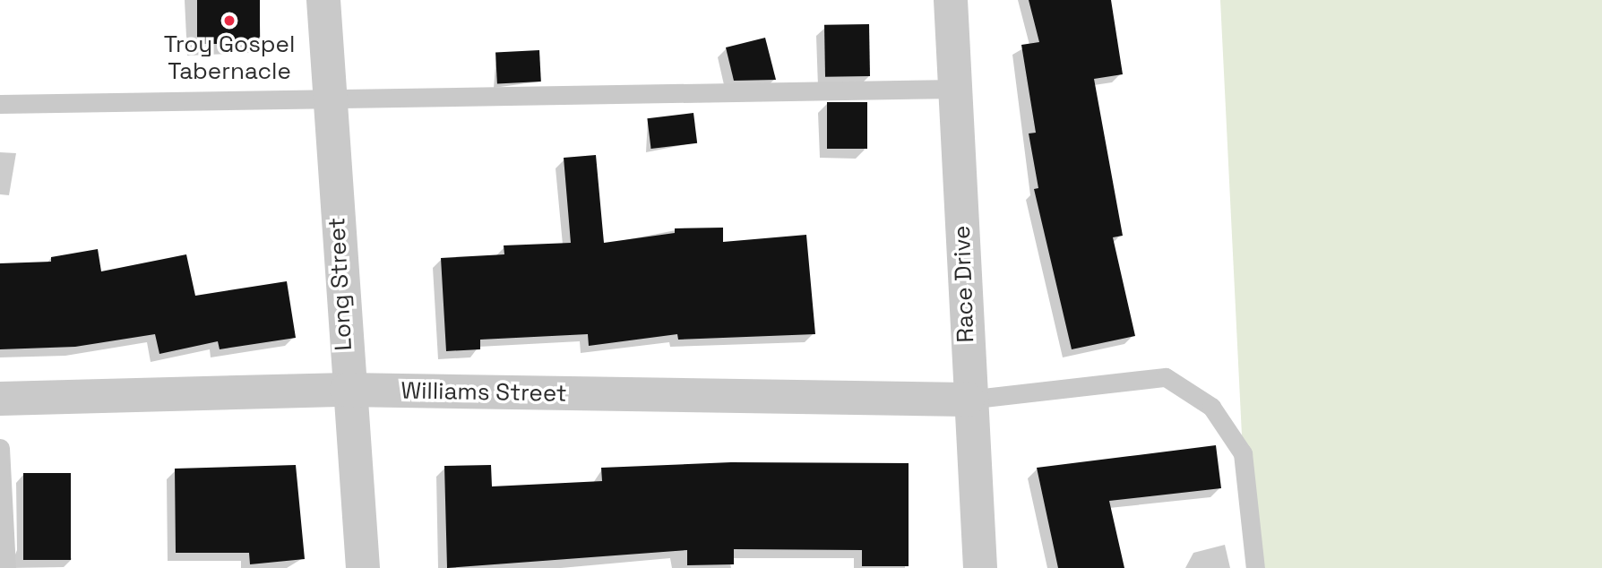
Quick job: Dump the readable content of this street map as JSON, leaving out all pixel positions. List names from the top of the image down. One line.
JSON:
{"streets":{"street":["Long Street","Race Drive","Williams Street"]},"crossings":[["Long Street","Williams Street"],["Race Drive","Williams Street"]],"places":["Troy Gospel Tabernacle"]}
